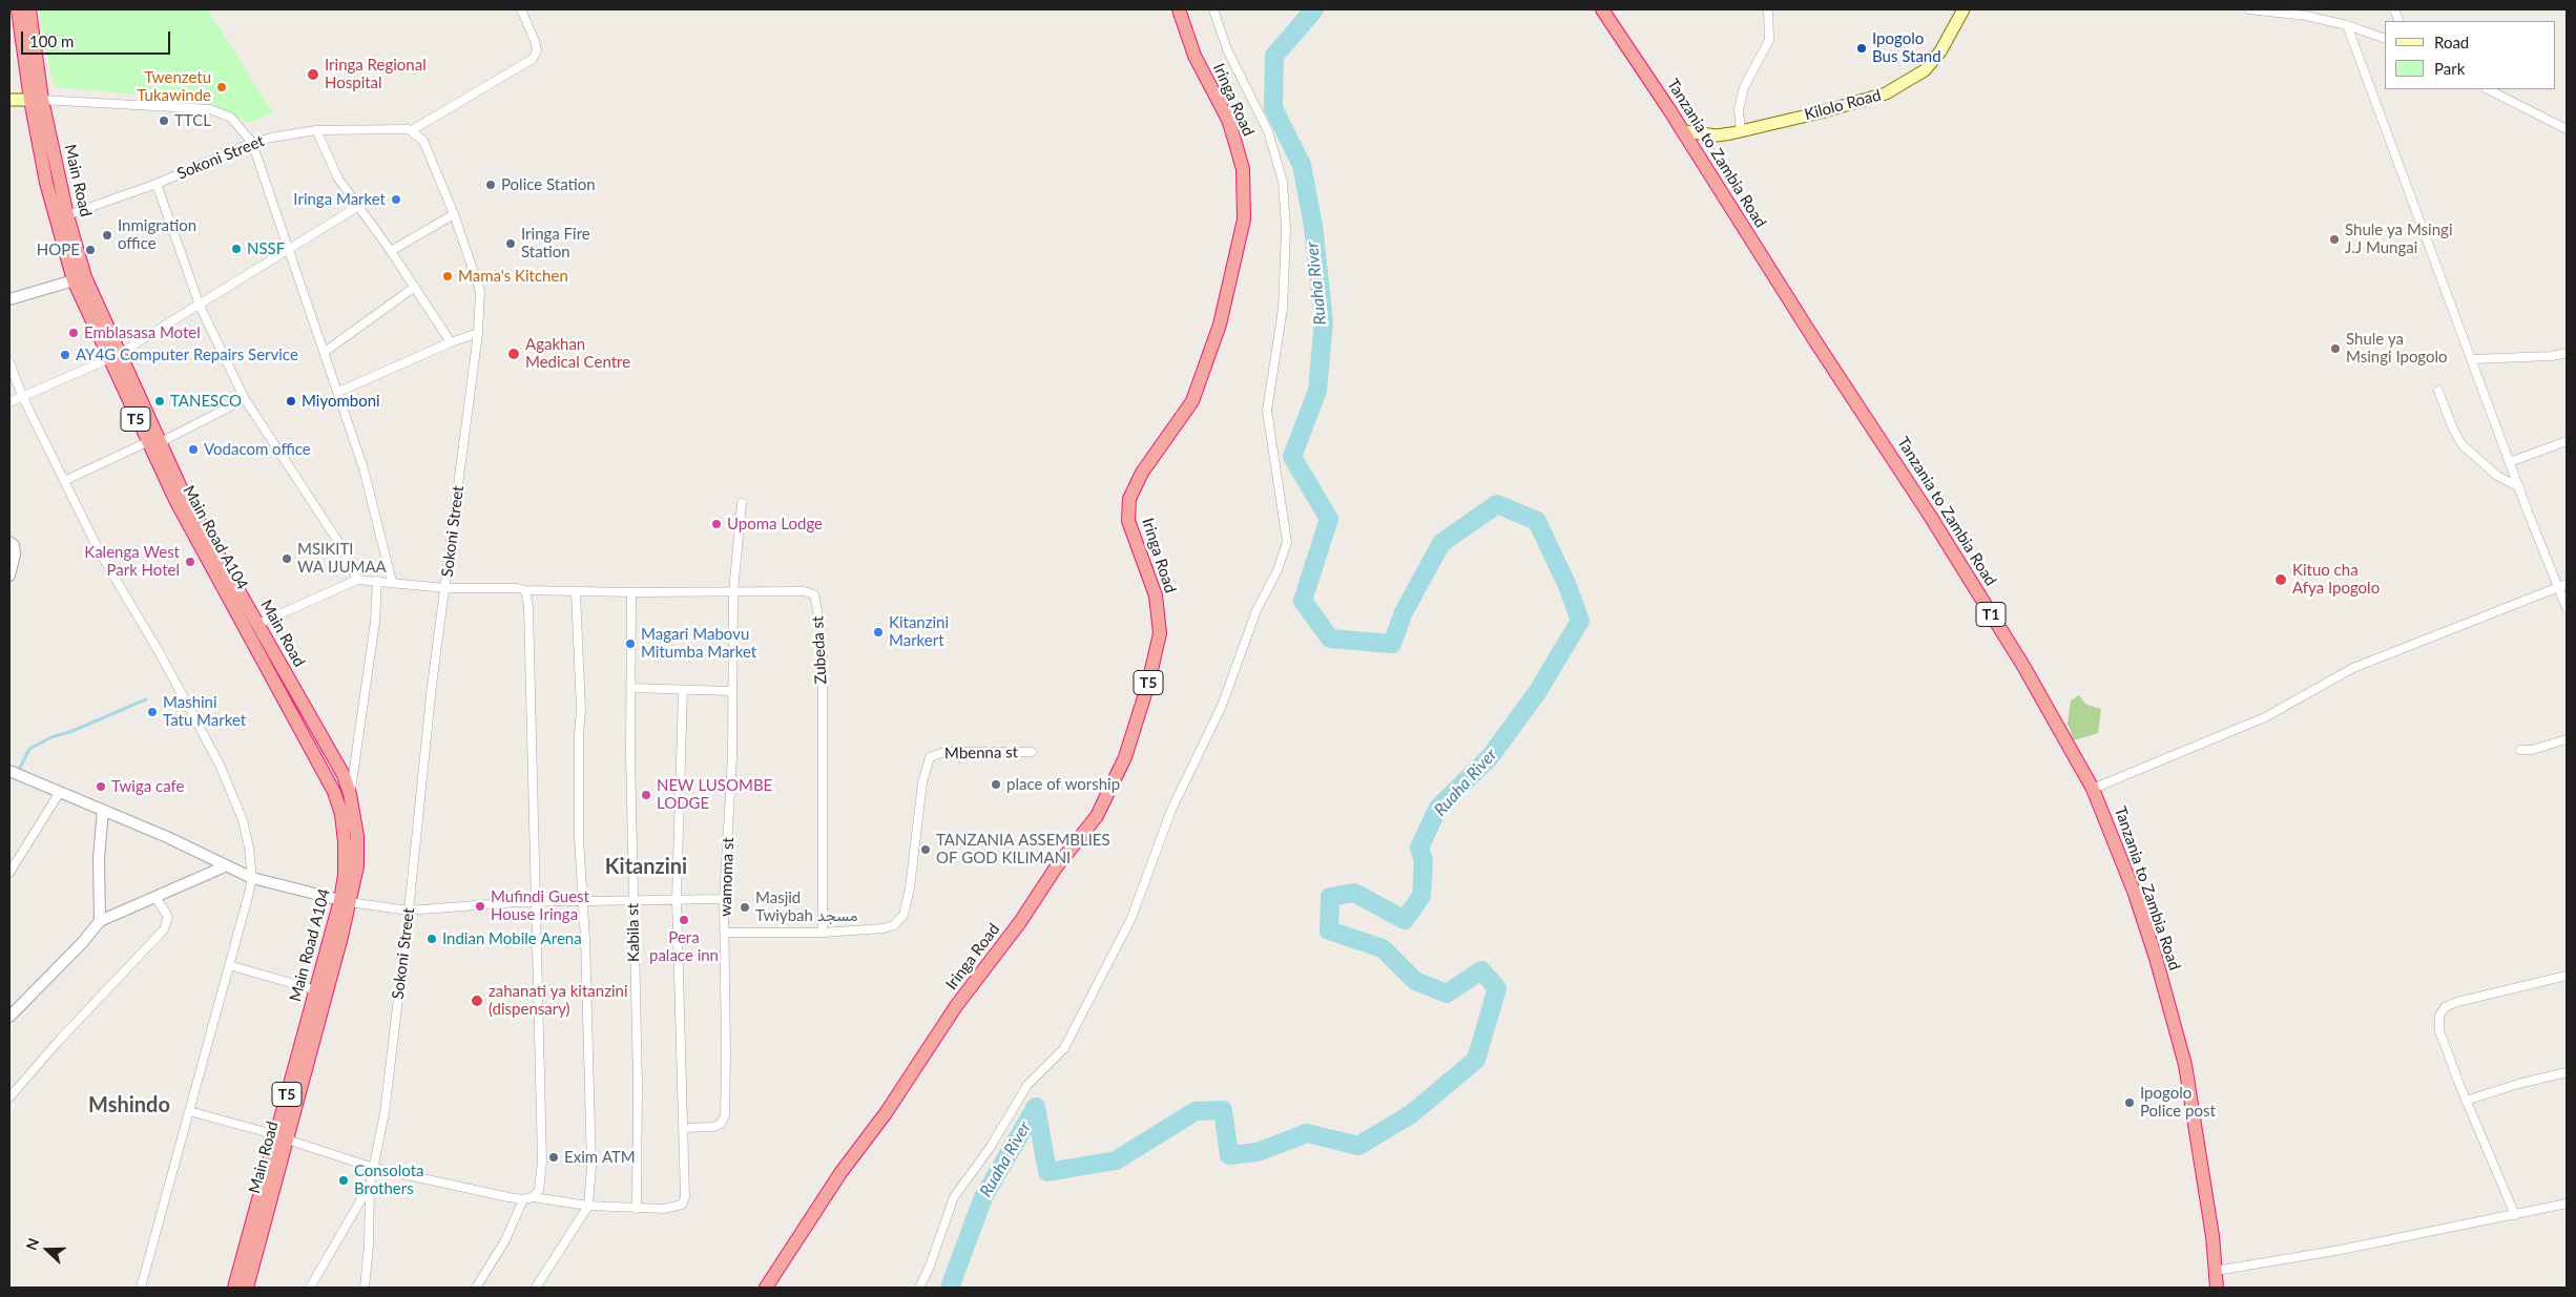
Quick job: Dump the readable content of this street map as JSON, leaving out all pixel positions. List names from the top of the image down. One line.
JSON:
{"streets":{"highway":["Iringa Road","Tanzania to Zambia Road","Main Road","T5","Main Road A104","T1"],"main road":["Kilolo Road"],"street":["Sokoni Street","Zubeda st","Mbenna st","wamoma st","Kabila st"]},"crossings":[["Kilolo Road","Tanzania to Zambia Road"],["Sokoni Street","Main Road"],["Sokoni Street","Zubeda st"],["Main Road","T5"],["Main Road","Main Road A104"],["Zubeda st","Mbenna st"],["Zubeda st","wamoma st"],["Zubeda st","Kabila st"],["Mbenna st","wamoma st"]],"districts":["Kitanzini","Mshindo"],"water":["Ruaha River"],"places":["Ipogolo Bus Stand","Iringa Regional Hospital","Twenzetu Tukawinde","TTCL","Police Station","Iringa Market","Inmigration office","Shule ya Msingi J.J Mungai","Iringa Fire Station","NSSF","HOPE","Mama's Kitchen","Emblasasa Motel","Shule ya Msingi Ipogolo","Agakhan Medical Centre","AY4G Computer Repairs Service","TANESCO","Miyomboni","Vodacom office","Upoma Lodge","MSIKITI WA IJUMAA","Kalenga West Park Hotel","Kituo cha Afya Ipogolo","Kitanzini Markert","Magari Mabovu Mitumba Market","Mashini Tatu Market","place of worship","Twiga cafe","NEW LUSOMBE LODGE","TANZANIA ASSEMBLIES OF GOD KILIMANI","Mufindi Guest House Iringa","Masjid Twiybah مسجد","Pera palace inn","Indian Mobile Arena","zahanati ya kitanzini (dispensary)","Ipogolo Police post","Exim ATM","Consolota Brothers"],"legend":["Road","Park"],"scale_bar":"100 m","north":"left"}
